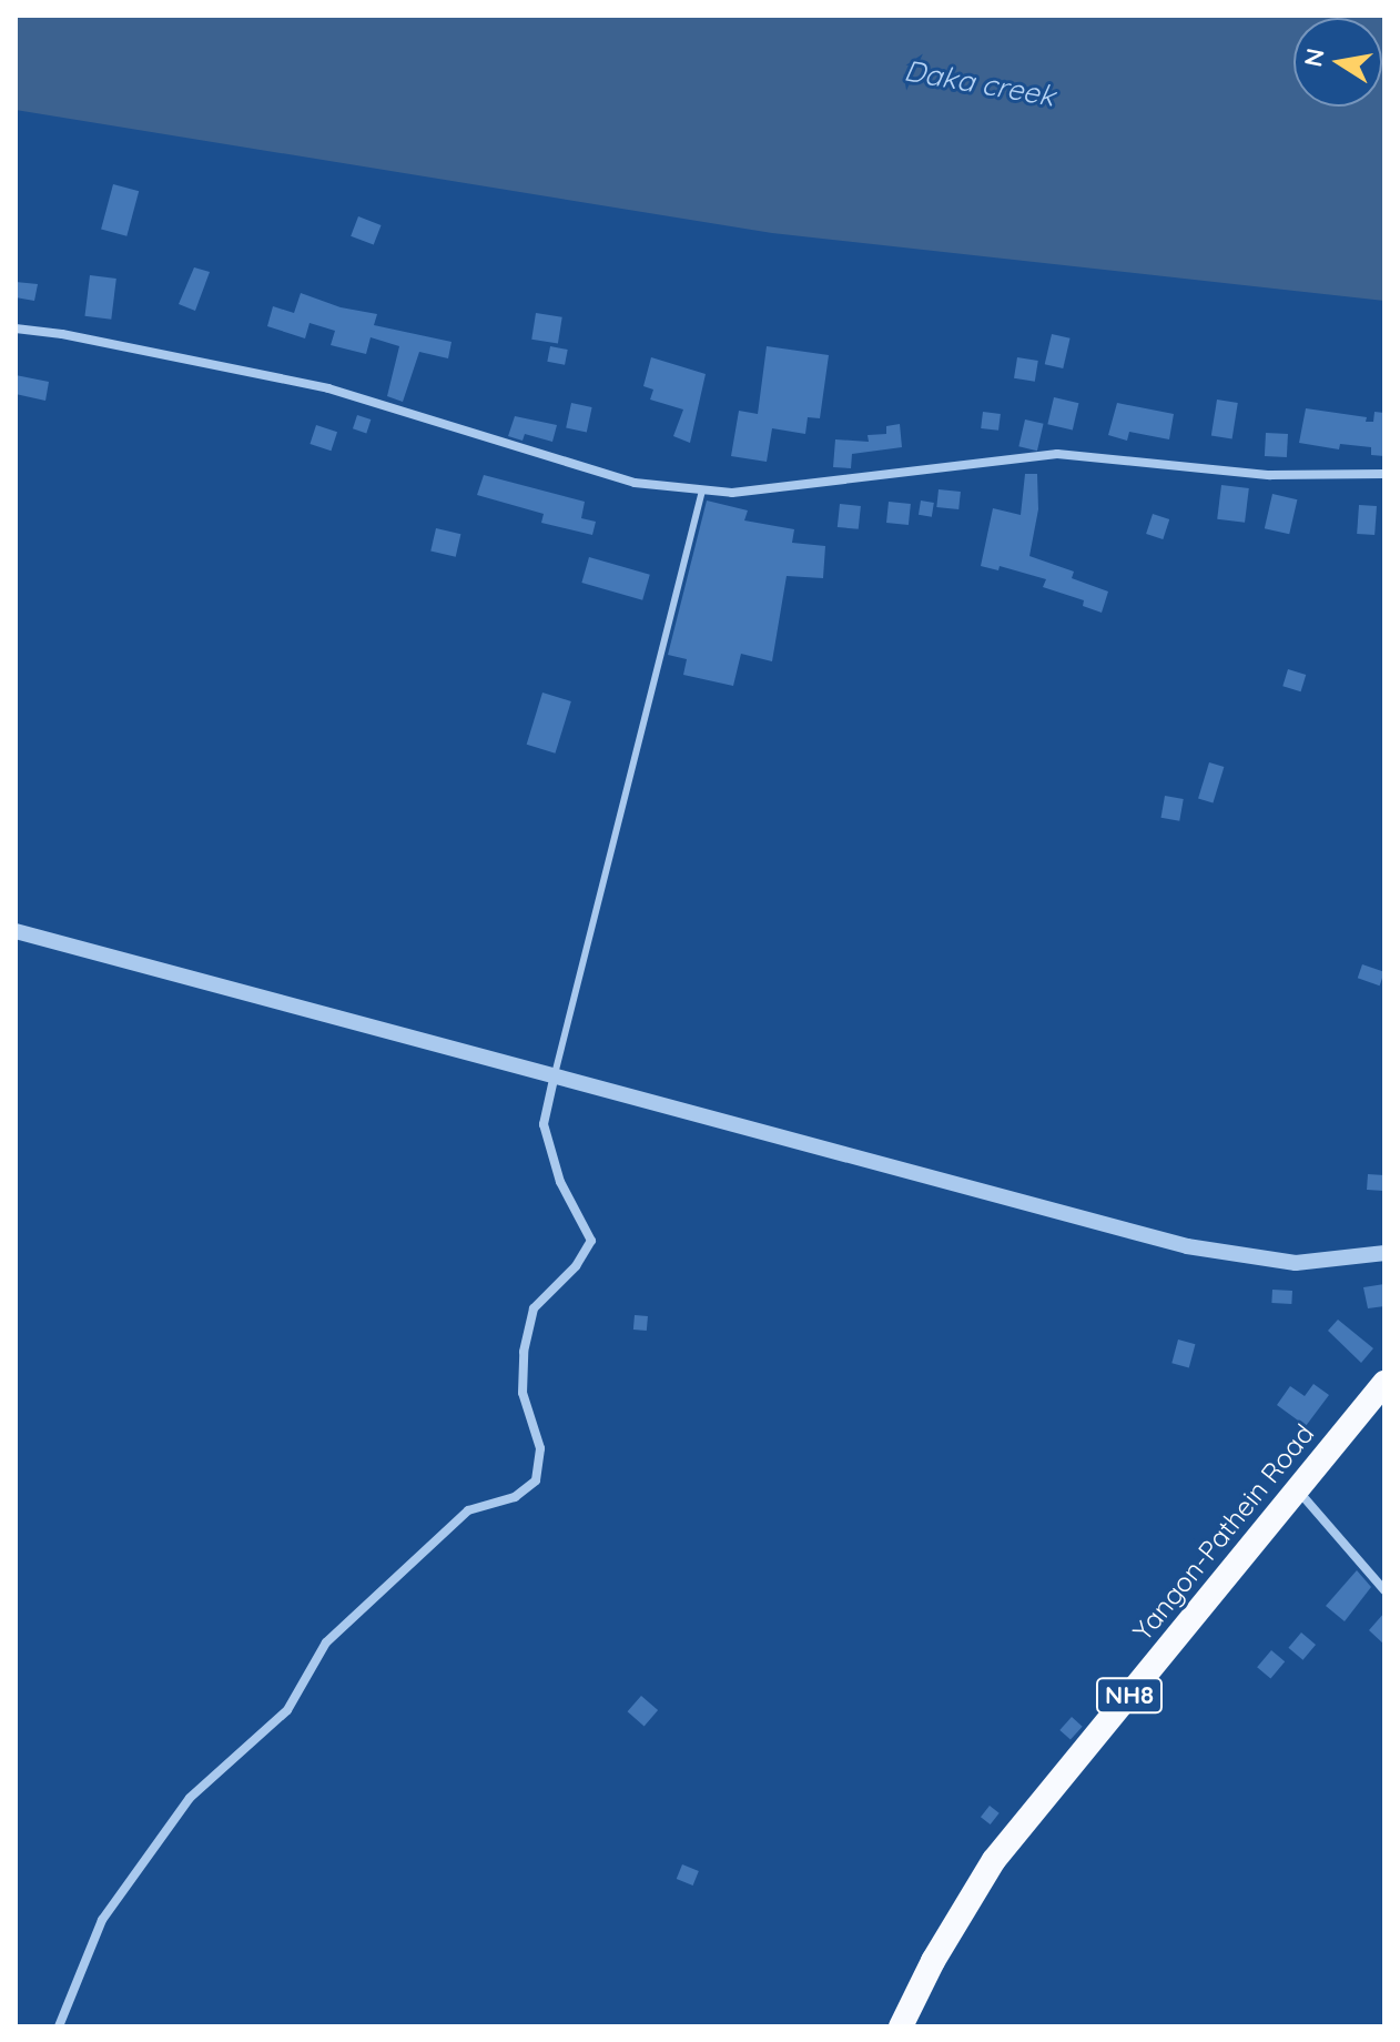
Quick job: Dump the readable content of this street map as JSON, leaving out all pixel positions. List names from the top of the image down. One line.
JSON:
{"streets":{"highway":["Yangon-Pathein Road","NH8"]},"water":["Daka creek"],"north":"left"}
